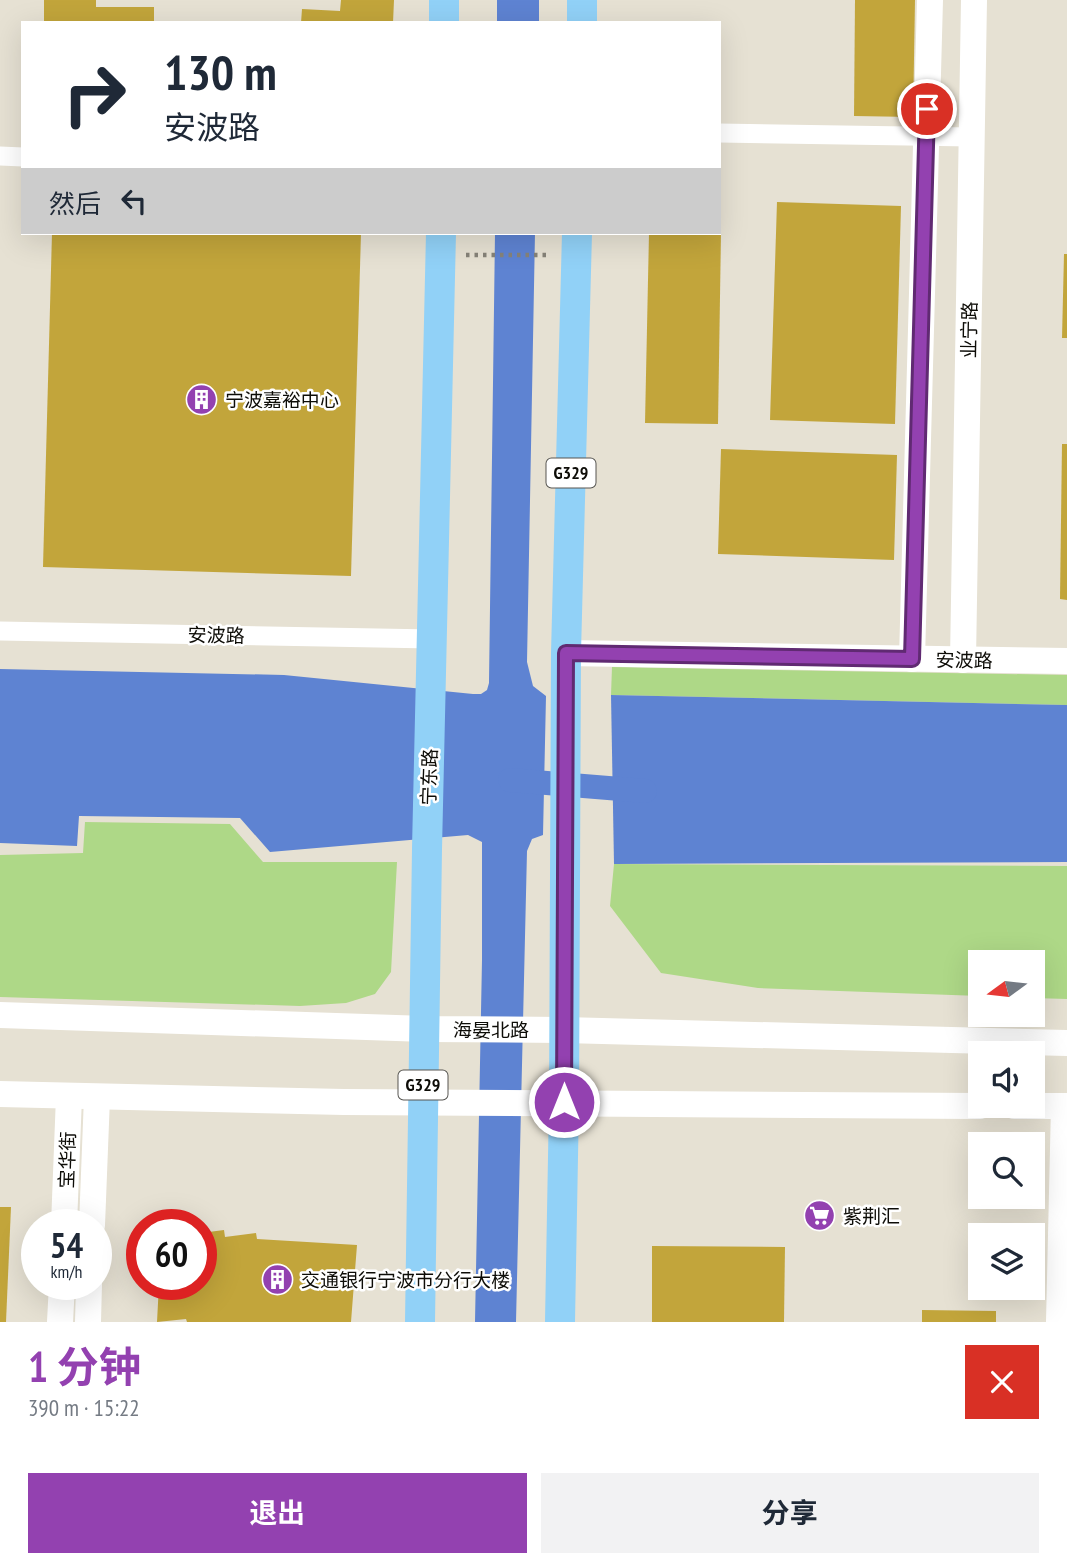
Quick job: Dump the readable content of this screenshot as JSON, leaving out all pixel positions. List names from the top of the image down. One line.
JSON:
{"streets":{"main road":["G329","宁东路"],"street":["业宁路","安波路","海晏北路","宝华街"]},"crossings":[["业宁路","安波路"],["G329","安波路"],["G329","海晏北路"],["安波路","宁东路"],["宁东路","海晏北路"]],"places":{"building":["宁波嘉裕中心","交通银行宁波市分行大楼"],"supermarket":["紫荆汇"]},"north":"left","page":{"turn":["130 m","安波路"],"then":"然后","speed":"54 km/h","limit":"60","heading":["1 分钟","390 m · 15:22"],"buttons":["退出","分享"]}}
